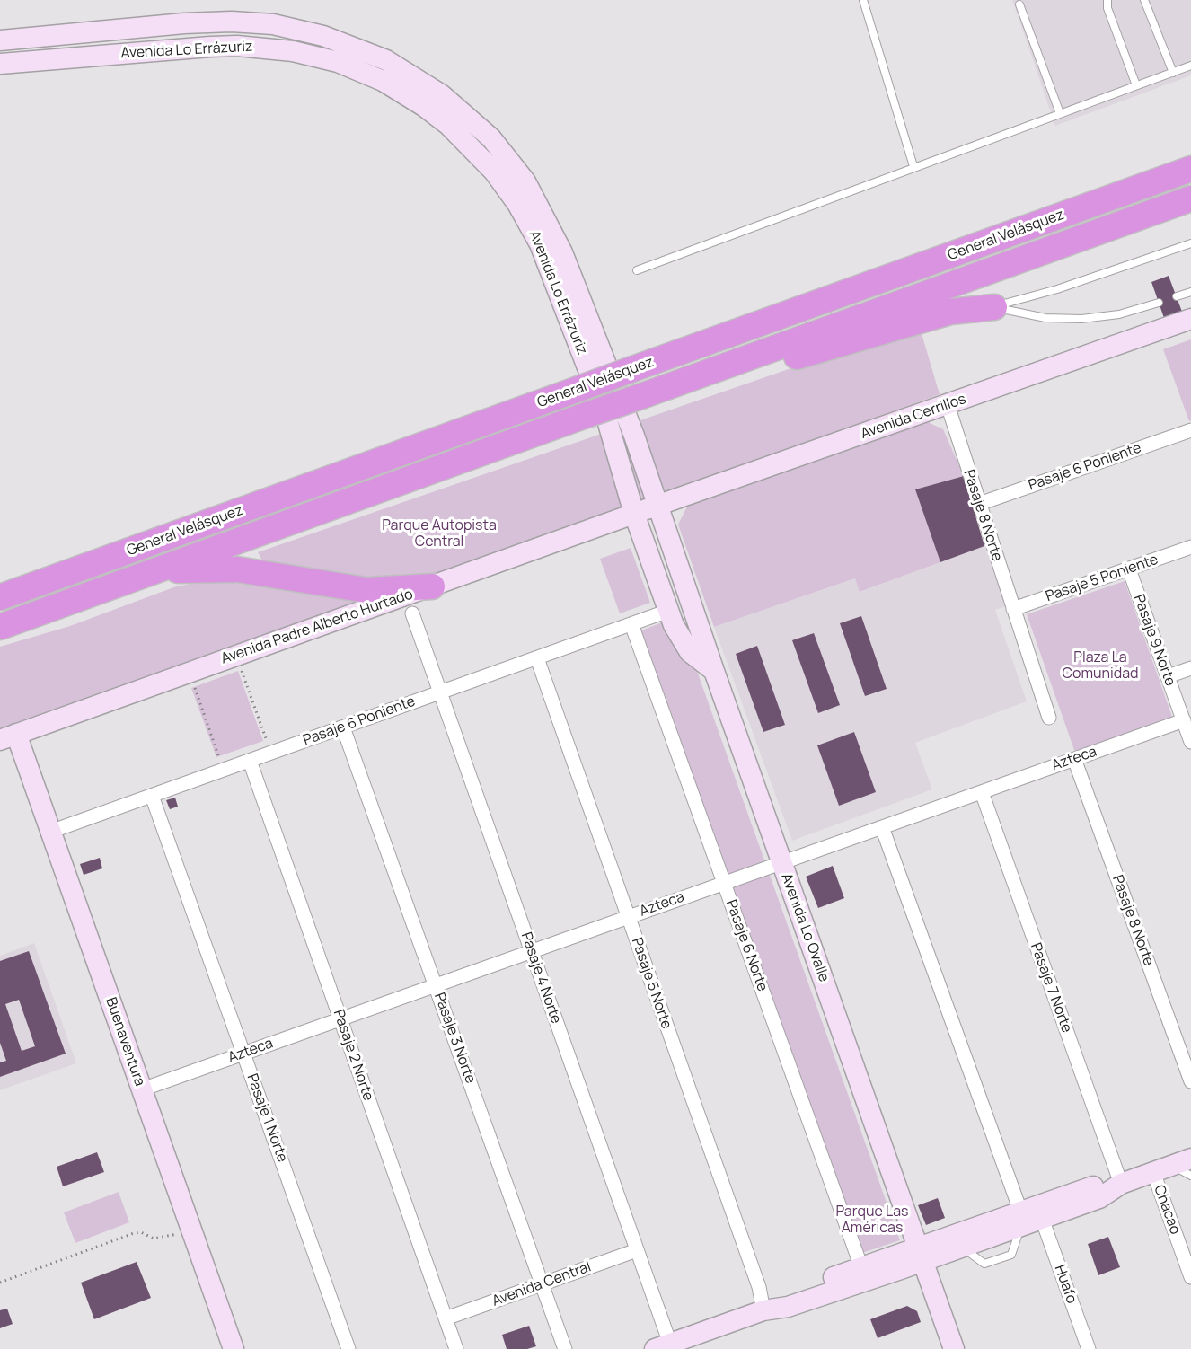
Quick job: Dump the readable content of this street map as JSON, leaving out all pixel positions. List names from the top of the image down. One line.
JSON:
{"streets":{"highway":["General Velásquez"],"main road":["Avenida Lo Errázuriz","Avenida Cerrillos","Avenida Padre Alberto Hurtado","Avenida Lo Ovalle","Buenaventura"],"street":["Pasaje 6 Poniente","Pasaje 8 Norte","Pasaje 5 Poniente","Pasaje 9 Norte","Azteca","Pasaje 6 Norte","Pasaje 4 Norte","Pasaje 5 Norte","Pasaje 7 Norte","Pasaje 3 Norte","Pasaje 2 Norte","Pasaje 1 Norte","Chacao","Avenida Central","Huafo"]},"crossings":[["Avenida Lo Errázuriz","Avenida Cerrillos"],["Avenida Lo Errázuriz","Pasaje 6 Poniente"],["Avenida Lo Errázuriz","Avenida Padre Alberto Hurtado"],["Avenida Lo Errázuriz","Avenida Lo Ovalle"],["Avenida Cerrillos","Pasaje 8 Norte"],["Avenida Cerrillos","Avenida Padre Alberto Hurtado"],["Avenida Cerrillos","Avenida Lo Ovalle"],["Pasaje 6 Poniente","Pasaje 8 Norte"],["Pasaje 6 Poniente","Pasaje 6 Norte"],["Pasaje 6 Poniente","Pasaje 4 Norte"],["Pasaje 6 Poniente","Pasaje 5 Norte"],["Pasaje 6 Poniente","Pasaje 3 Norte"],["Pasaje 6 Poniente","Buenaventura"],["Pasaje 6 Poniente","Pasaje 2 Norte"],["Pasaje 6 Poniente","Pasaje 1 Norte"],["Pasaje 8 Norte","Pasaje 5 Poniente"],["Pasaje 8 Norte","Azteca"],["Pasaje 5 Poniente","Pasaje 9 Norte"],["Avenida Padre Alberto Hurtado","Buenaventura"],["Pasaje 9 Norte","Azteca"],["Azteca","Avenida Lo Ovalle"],["Azteca","Pasaje 6 Norte"],["Azteca","Pasaje 4 Norte"],["Azteca","Pasaje 5 Norte"],["Azteca","Pasaje 7 Norte"],["Azteca","Pasaje 3 Norte"],["Azteca","Buenaventura"],["Azteca","Pasaje 2 Norte"],["Azteca","Pasaje 1 Norte"],["Pasaje 4 Norte","Avenida Central"],["Pasaje 3 Norte","Avenida Central"],["Pasaje 2 Norte","Avenida Central"]],"parks":["Parque Autopista Central","Plaza La Comunidad","Parque Las Américas"]}
